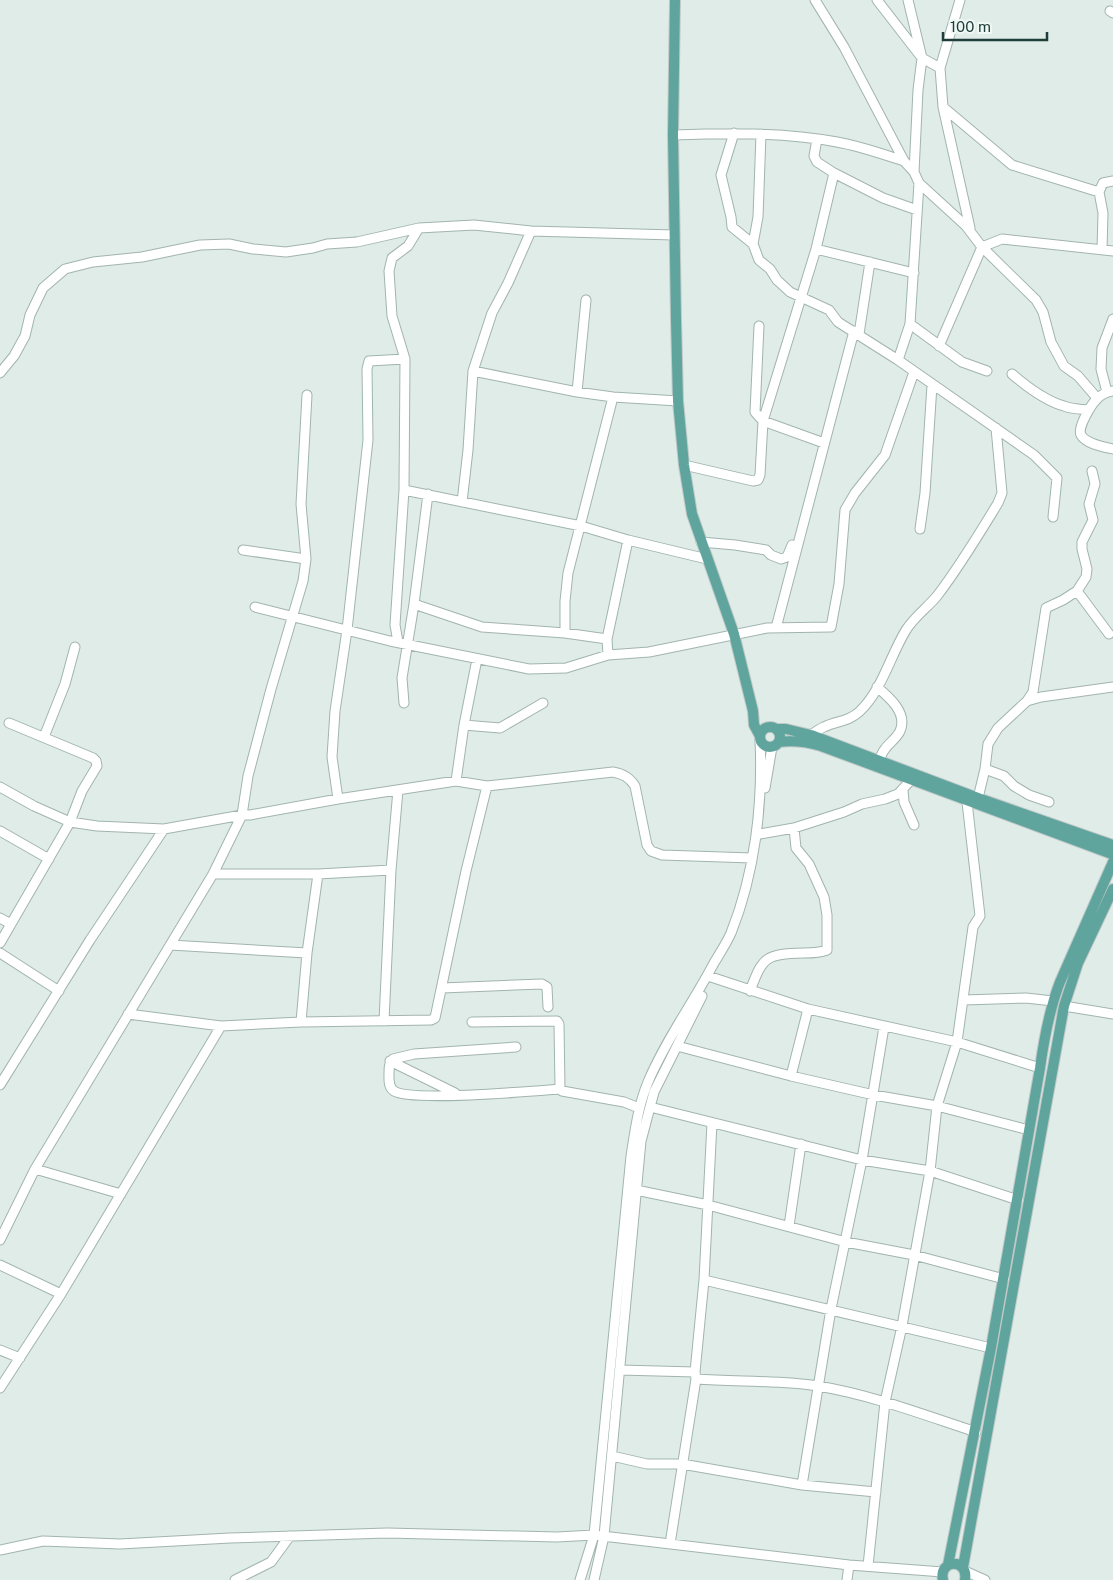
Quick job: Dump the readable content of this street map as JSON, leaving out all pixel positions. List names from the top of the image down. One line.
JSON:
{"scale_bar":"100 m"}
